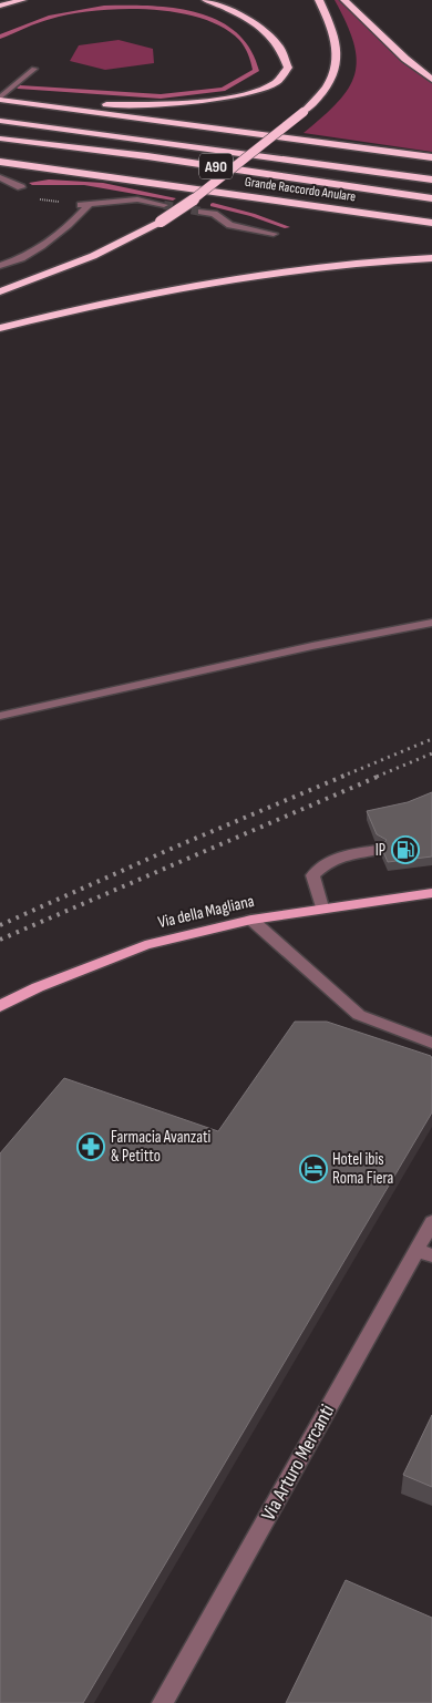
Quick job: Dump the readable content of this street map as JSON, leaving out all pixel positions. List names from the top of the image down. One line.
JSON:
{"streets":{"highway":["A90","Grande Raccordo Anulare"],"main road":["Via della Magliana"],"street":["Via Arturo Mercanti"]},"places":{"fuel station":["IP"],"pharmacy":["Farmacia Avanzati & Petitto"],"hotel":["Hotel ibis Roma Fiera"]}}
